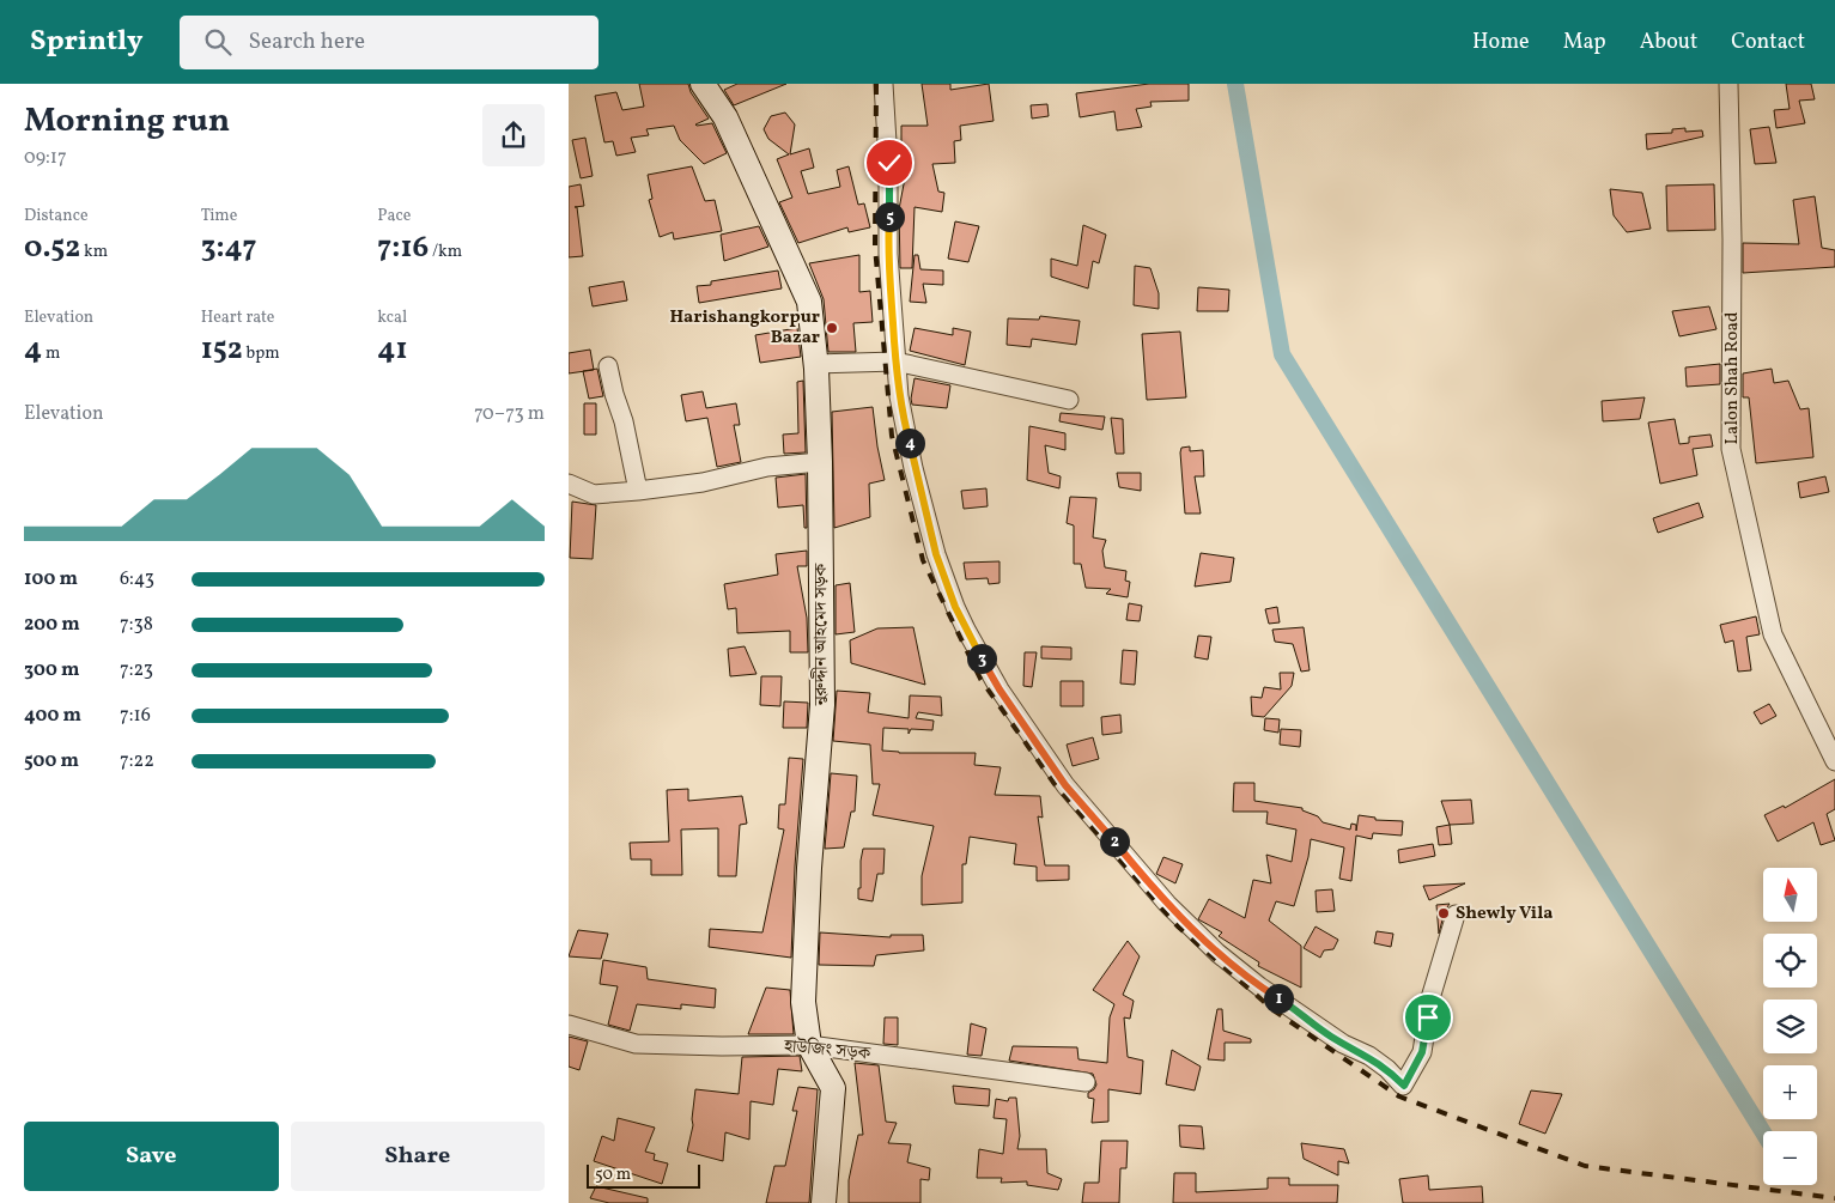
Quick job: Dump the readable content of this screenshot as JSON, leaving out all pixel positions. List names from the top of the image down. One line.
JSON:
{"streets":{"main road":["নুরুদ্দীন আহমেদ সড়ক"],"street":["Lalon Shah Road","হাউজিং সড়ক"]},"crossings":[["নুরুদ্দীন আহমেদ সড়ক","হাউজিং সড়ক"]],"places":["Harishangkorpur Bazar","Shewly Vila"],"scale_bar":"50 m","north":"top","page":{"header":"Sprintly","search":"Search here","nav":["Home","Map","About","Contact"],"heading":["Morning run","09:17"],"stats":[["Distance","0.52 km"],["Time","3:47"],["Pace","7:16 /km"],["Elevation","4 m"],["Heart rate","152 bpm"],["kcal","41"]],"pins":["5","4","3","2","1"],"chart":["Elevation","70–73 m"],"list":[{"name":"100 m","note":"6:43"},{"name":"200 m","note":"7:38"},{"name":"300 m","note":"7:23"},{"name":"400 m","note":"7:16"},{"name":"500 m","note":"7:22"}],"map_buttons":["+","−"],"buttons":["Save","Share"],"scale":"50 m"}}
